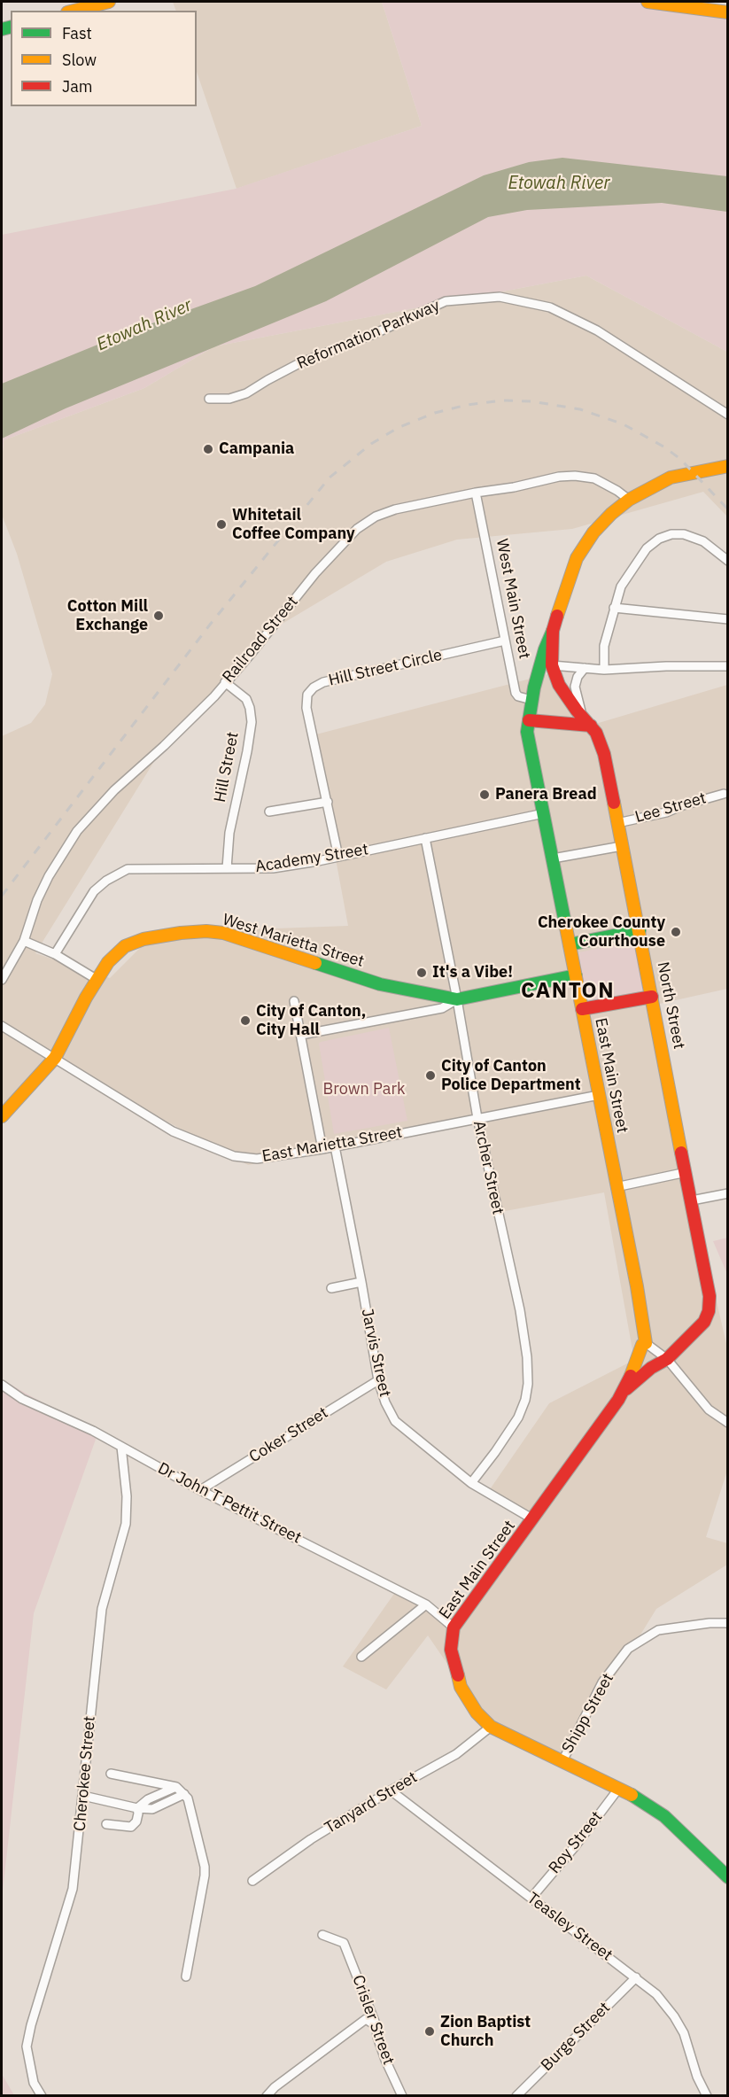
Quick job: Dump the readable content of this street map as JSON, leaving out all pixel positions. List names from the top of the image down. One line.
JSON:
{"streets":{"main road":["West Main Street","West Marietta Street","North Street","East Main Street"],"street":["Reformation Parkway","Railroad Street","Hill Street Circle","Hill Street","Lee Street","Academy Street","East Marietta Street","Archer Street","Jarvis Street","Coker Street","Dr John T Pettit Street","Shipp Street","Cherokee Street","Tanyard Street","Roy Street","Teasley Street","Crisler Street","Burge Street"]},"crossings":[["West Main Street","Railroad Street"],["West Main Street","Hill Street Circle"],["West Main Street","Academy Street"],["West Main Street","East Main Street"],["Railroad Street","Hill Street"],["Hill Street Circle","Academy Street"],["Hill Street","Academy Street"],["Lee Street","North Street"],["Academy Street","East Main Street"],["Academy Street","Archer Street"],["West Marietta Street","East Marietta Street"],["West Marietta Street","Archer Street"],["North Street","East Main Street"],["East Main Street","East Marietta Street"],["East Main Street","Jarvis Street"],["East Main Street","Dr John T Pettit Street"],["East Main Street","Shipp Street"],["East Main Street","Tanyard Street"],["East Main Street","Roy Street"],["East Marietta Street","Archer Street"],["East Marietta Street","Jarvis Street"],["Archer Street","Jarvis Street"],["Jarvis Street","Coker Street"],["Coker Street","Dr John T Pettit Street"],["Dr John T Pettit Street","Cherokee Street"],["Tanyard Street","Teasley Street"],["Roy Street","Teasley Street"],["Teasley Street","Burge Street"]],"districts":["CANTON"],"water":["Etowah River"],"parks":["Brown Park"],"places":["Campania","Whitetail Coffee Company","Cotton Mill Exchange","Panera Bread","Cherokee County Courthouse","It's a Vibe!","City of Canton, City Hall","City of Canton Police Department","Zion Baptist Church"],"legend":["Fast","Slow","Jam"]}
